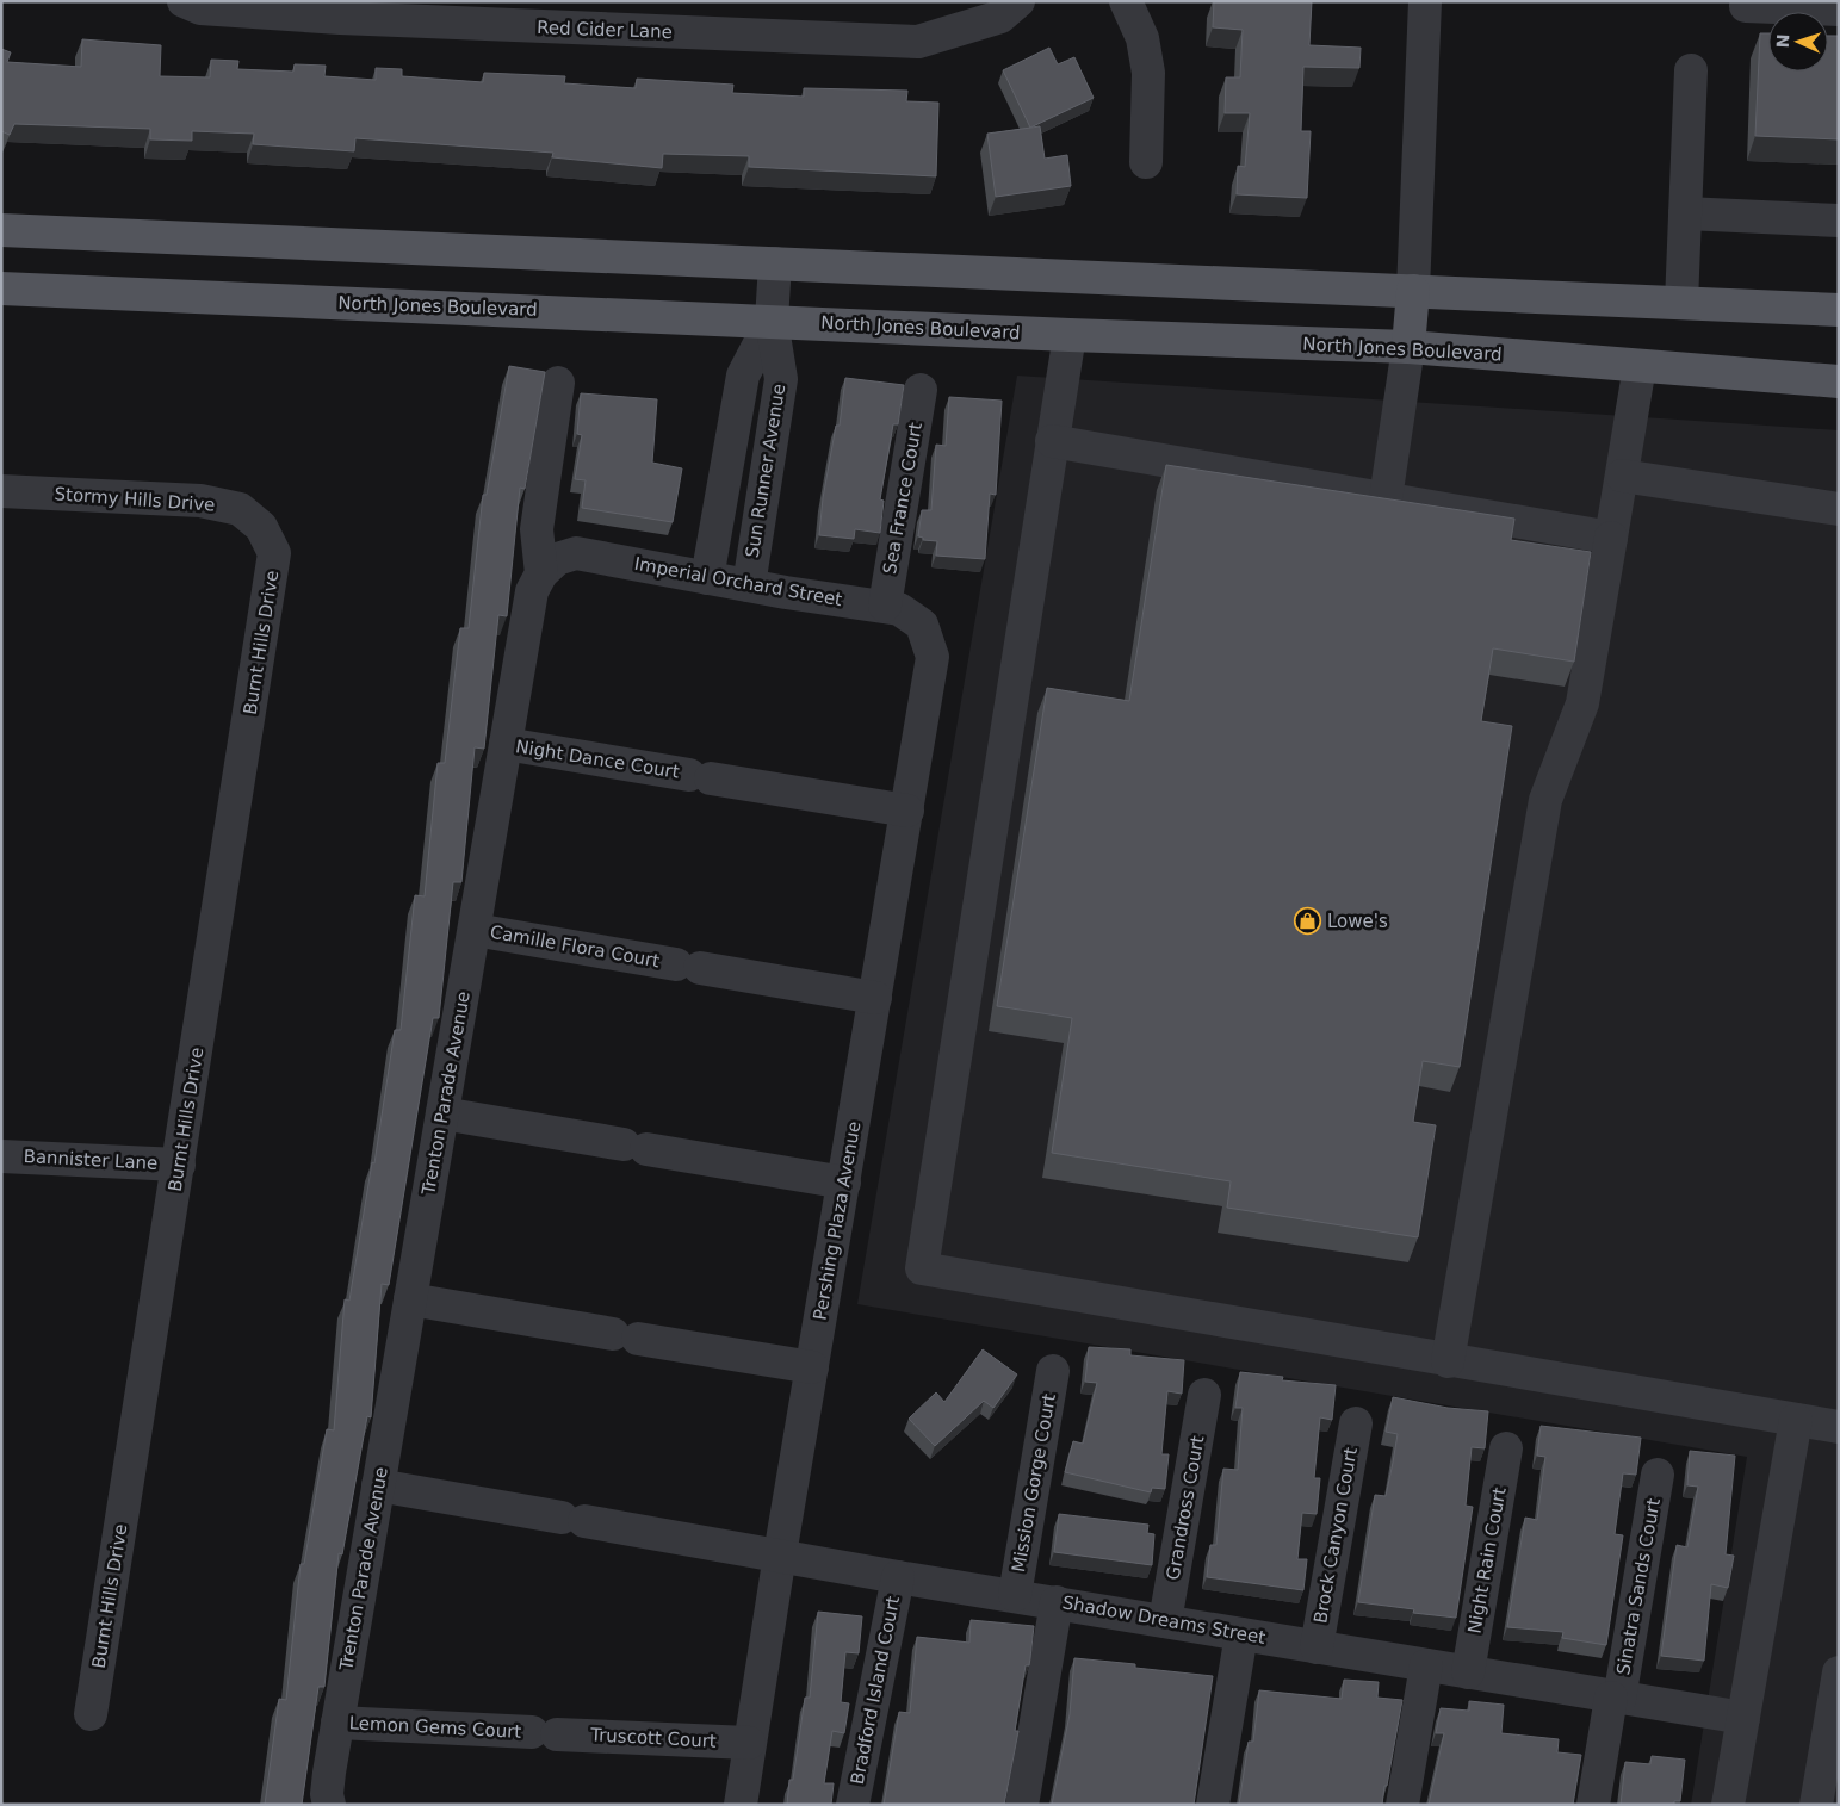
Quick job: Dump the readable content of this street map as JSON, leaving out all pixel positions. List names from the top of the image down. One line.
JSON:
{"streets":{"main road":["North Jones Boulevard"],"street":["Red Cider Lane","Sun Runner Avenue","Sea France Court","Stormy Hills Drive","Imperial Orchard Street","Burnt Hills Drive","Night Dance Court","Camille Flora Court","Trenton Parade Avenue","Bannister Lane","Pershing Plaza Avenue","Mission Gorge Court","Grandross Court","Brock Canyon Court","Night Rain Court","Sinatra Sands Court","Shadow Dreams Street","Bradford Island Court","Lemon Gems Court","Truscott Court"]},"crossings":[["North Jones Boulevard","Sun Runner Avenue"],["Sun Runner Avenue","Imperial Orchard Street"],["Sea France Court","Imperial Orchard Street"],["Stormy Hills Drive","Burnt Hills Drive"],["Imperial Orchard Street","Trenton Parade Avenue"],["Imperial Orchard Street","Pershing Plaza Avenue"],["Burnt Hills Drive","Bannister Lane"],["Night Dance Court","Trenton Parade Avenue"],["Night Dance Court","Pershing Plaza Avenue"],["Camille Flora Court","Trenton Parade Avenue"],["Camille Flora Court","Pershing Plaza Avenue"],["Trenton Parade Avenue","Shadow Dreams Street"],["Trenton Parade Avenue","Lemon Gems Court"],["Pershing Plaza Avenue","Shadow Dreams Street"],["Pershing Plaza Avenue","Truscott Court"],["Mission Gorge Court","Shadow Dreams Street"],["Grandross Court","Shadow Dreams Street"],["Brock Canyon Court","Shadow Dreams Street"],["Night Rain Court","Shadow Dreams Street"],["Sinatra Sands Court","Shadow Dreams Street"],["Shadow Dreams Street","Bradford Island Court"],["Lemon Gems Court","Truscott Court"]],"places":{"shop":["Lowe's"]},"north":"left"}
